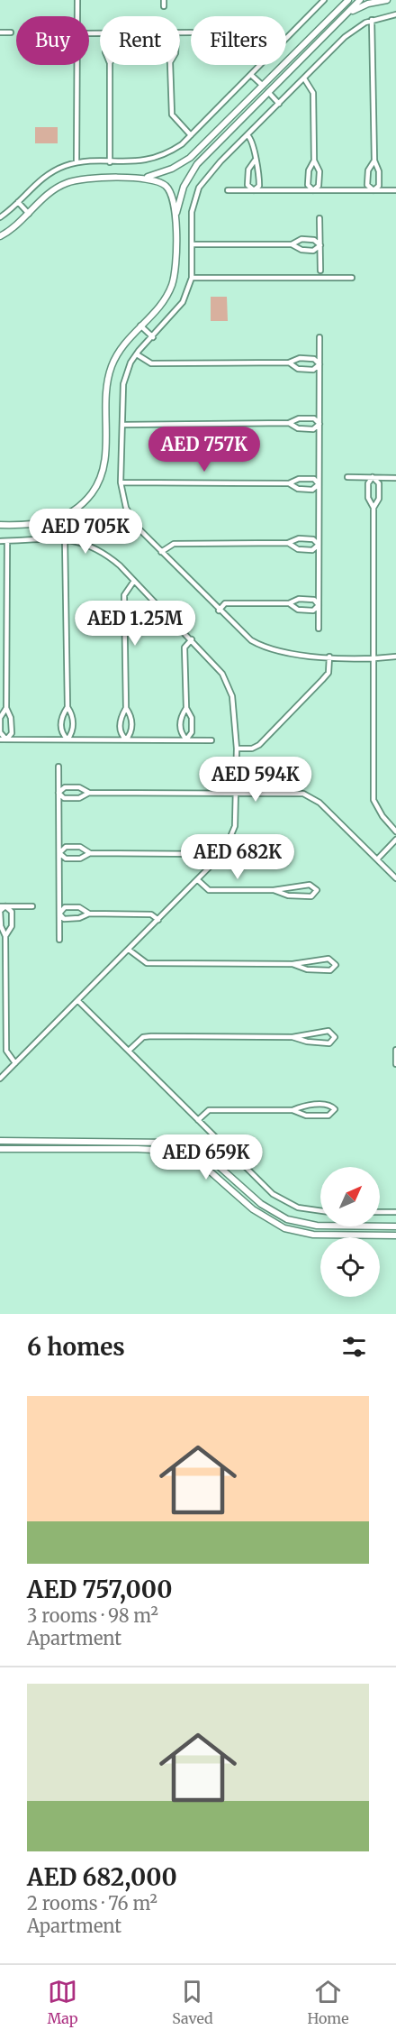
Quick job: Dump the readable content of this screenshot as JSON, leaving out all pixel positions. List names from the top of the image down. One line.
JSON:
{"north":"top right","page":{"chip":["Buy","Rent","Filters"],"price":["AED 757K","AED 705K","AED 1.25M","AED 594K","AED 682K","AED 659K"],"heading":"6 homes","list":[{"name":"AED 757,000","note":"3 rooms · 98 m² · Apartment"},{"name":"AED 682,000","note":"2 rooms · 76 m² · Apartment"}],"tabs":["Map","Saved","Home"]}}
